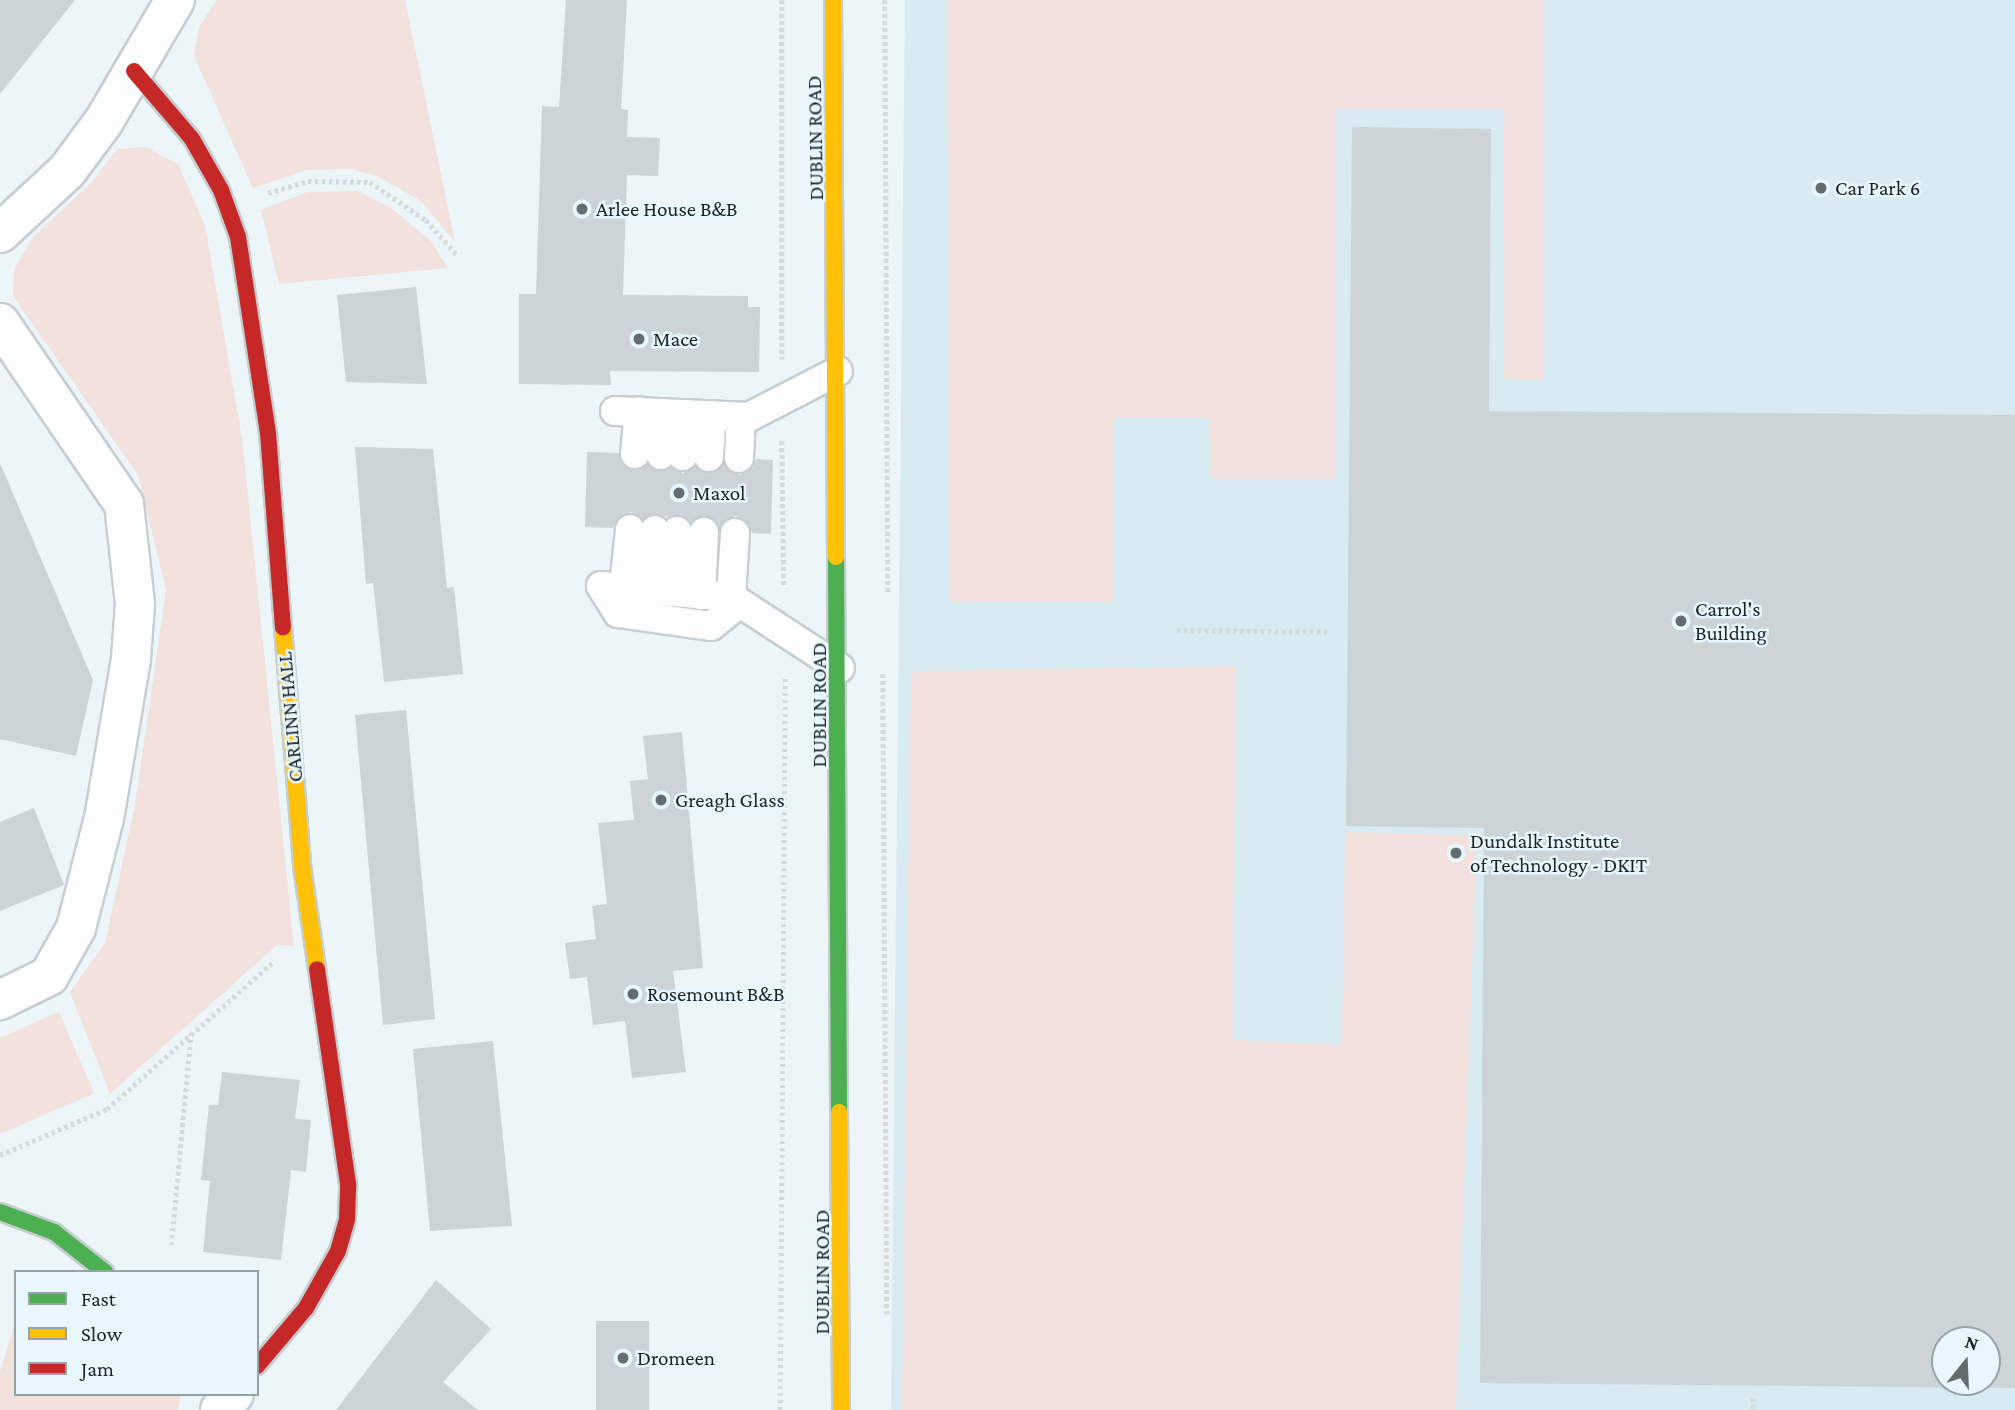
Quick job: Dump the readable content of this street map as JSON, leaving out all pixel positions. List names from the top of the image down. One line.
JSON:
{"streets":{"street":["DUBLIN ROAD","CARLINN HALL"]},"places":["Car Park 6","Arlee House B&B","Mace","Maxol","Carrol's Building","Greagh Glass","Dundalk Institute of Technology - DKIT","Rosemount B&B","Dromeen"],"legend":["Fast","Slow","Jam"],"north":"top"}
